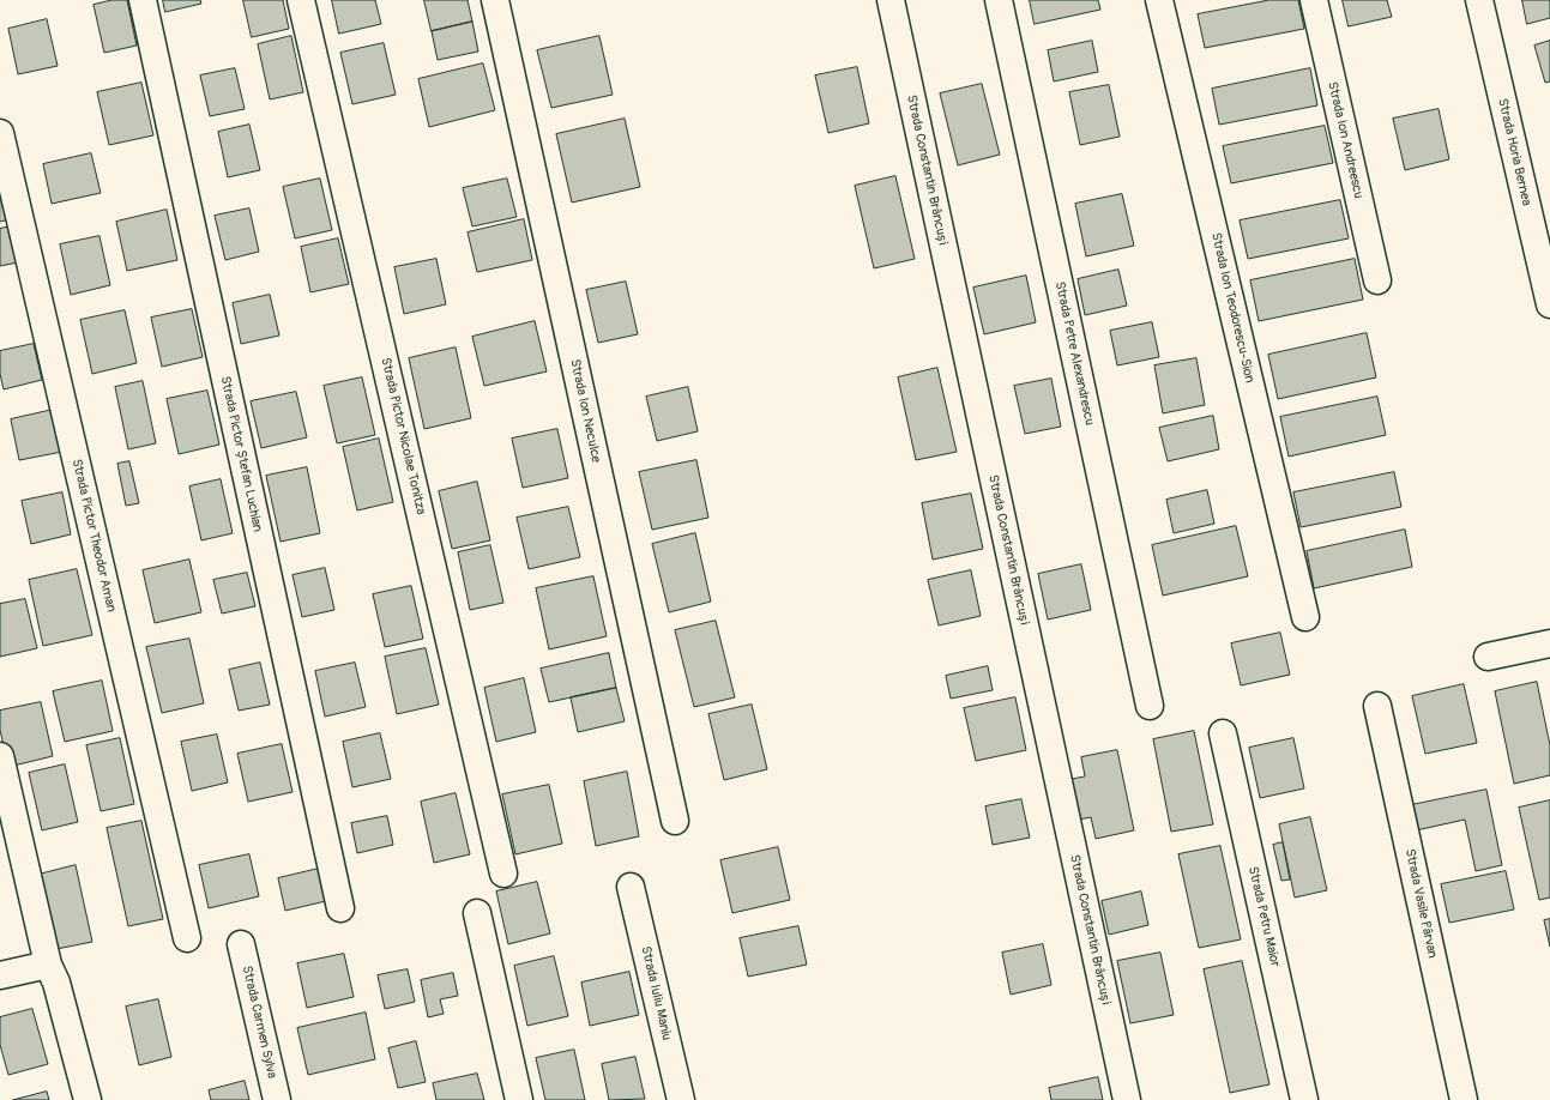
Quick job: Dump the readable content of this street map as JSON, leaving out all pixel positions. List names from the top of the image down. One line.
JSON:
{"streets":{"street":["Strada Ion Andreescu","Strada Horia Bernea","Strada Constantin Brâncuși","Strada Ion Teodorescu-Sion","Strada Petre Alexandrescu","Strada Ion Neculce","Strada Pictor Nicolae Tonitza","Strada Pictor Ștefan Luchian","Strada Pictor Theodor Aman","Strada Vasile Pârvan","Strada Petru Maior","Strada Iuliu Maniu","Strada Carmen Sylva"]}}
